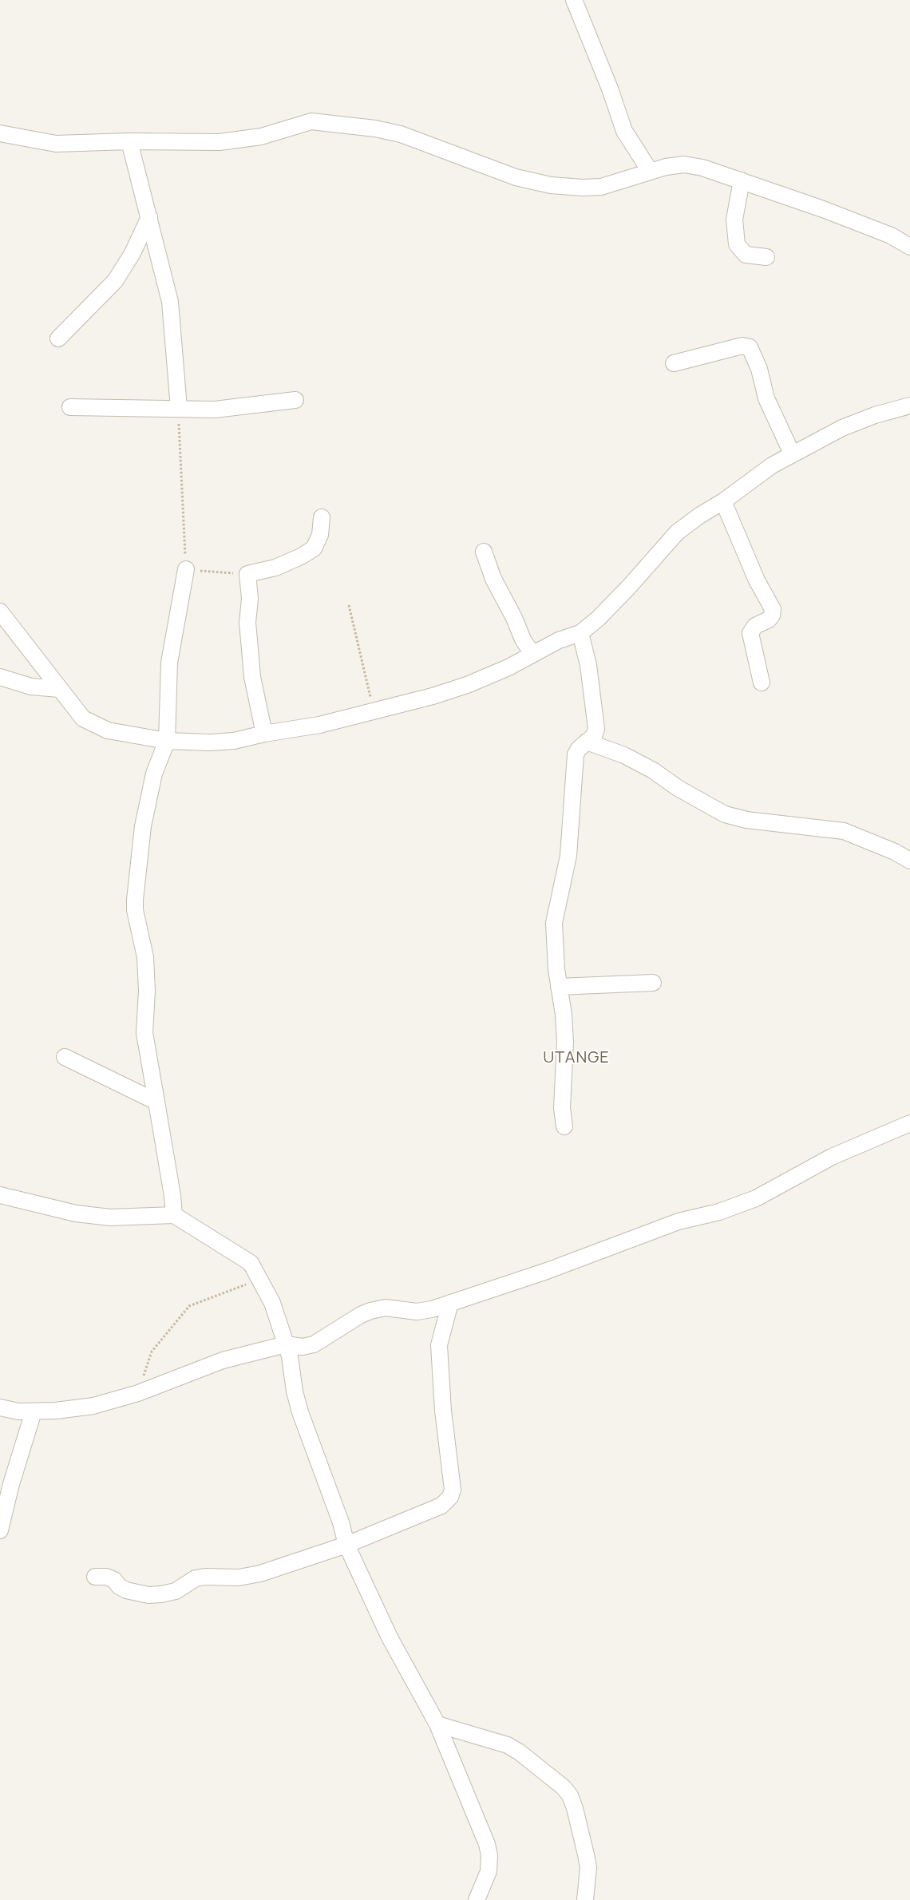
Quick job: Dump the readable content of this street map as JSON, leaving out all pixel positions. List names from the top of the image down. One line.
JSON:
{"districts":["UTANGE"]}
